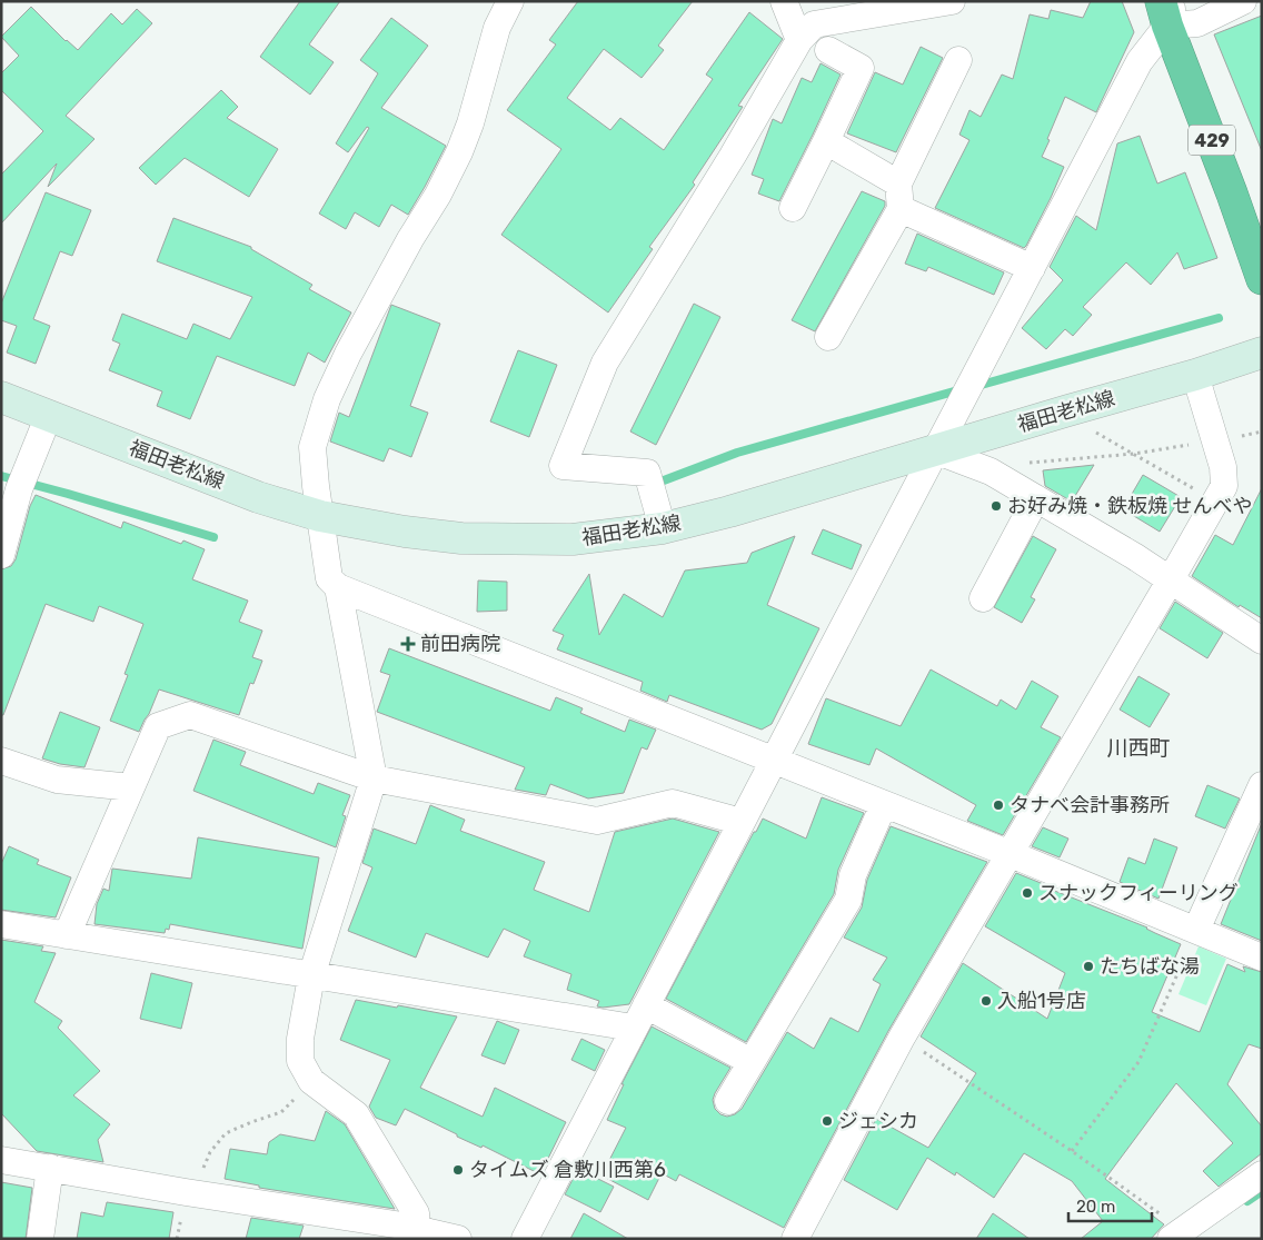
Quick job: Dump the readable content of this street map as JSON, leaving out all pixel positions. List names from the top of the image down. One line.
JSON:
{"streets":{"highway":["429"],"main road":["福田老松線"]},"districts":["川西町"],"places":{"other":["お好み焼・鉄板焼 せんべや","タナベ会計事務所","スナックフィーリング","たちばな湯","入船1号店","ジェシカ","タイムズ 倉敷川西第6"],"health":["前田病院"]},"scale_bar":"20 m"}
